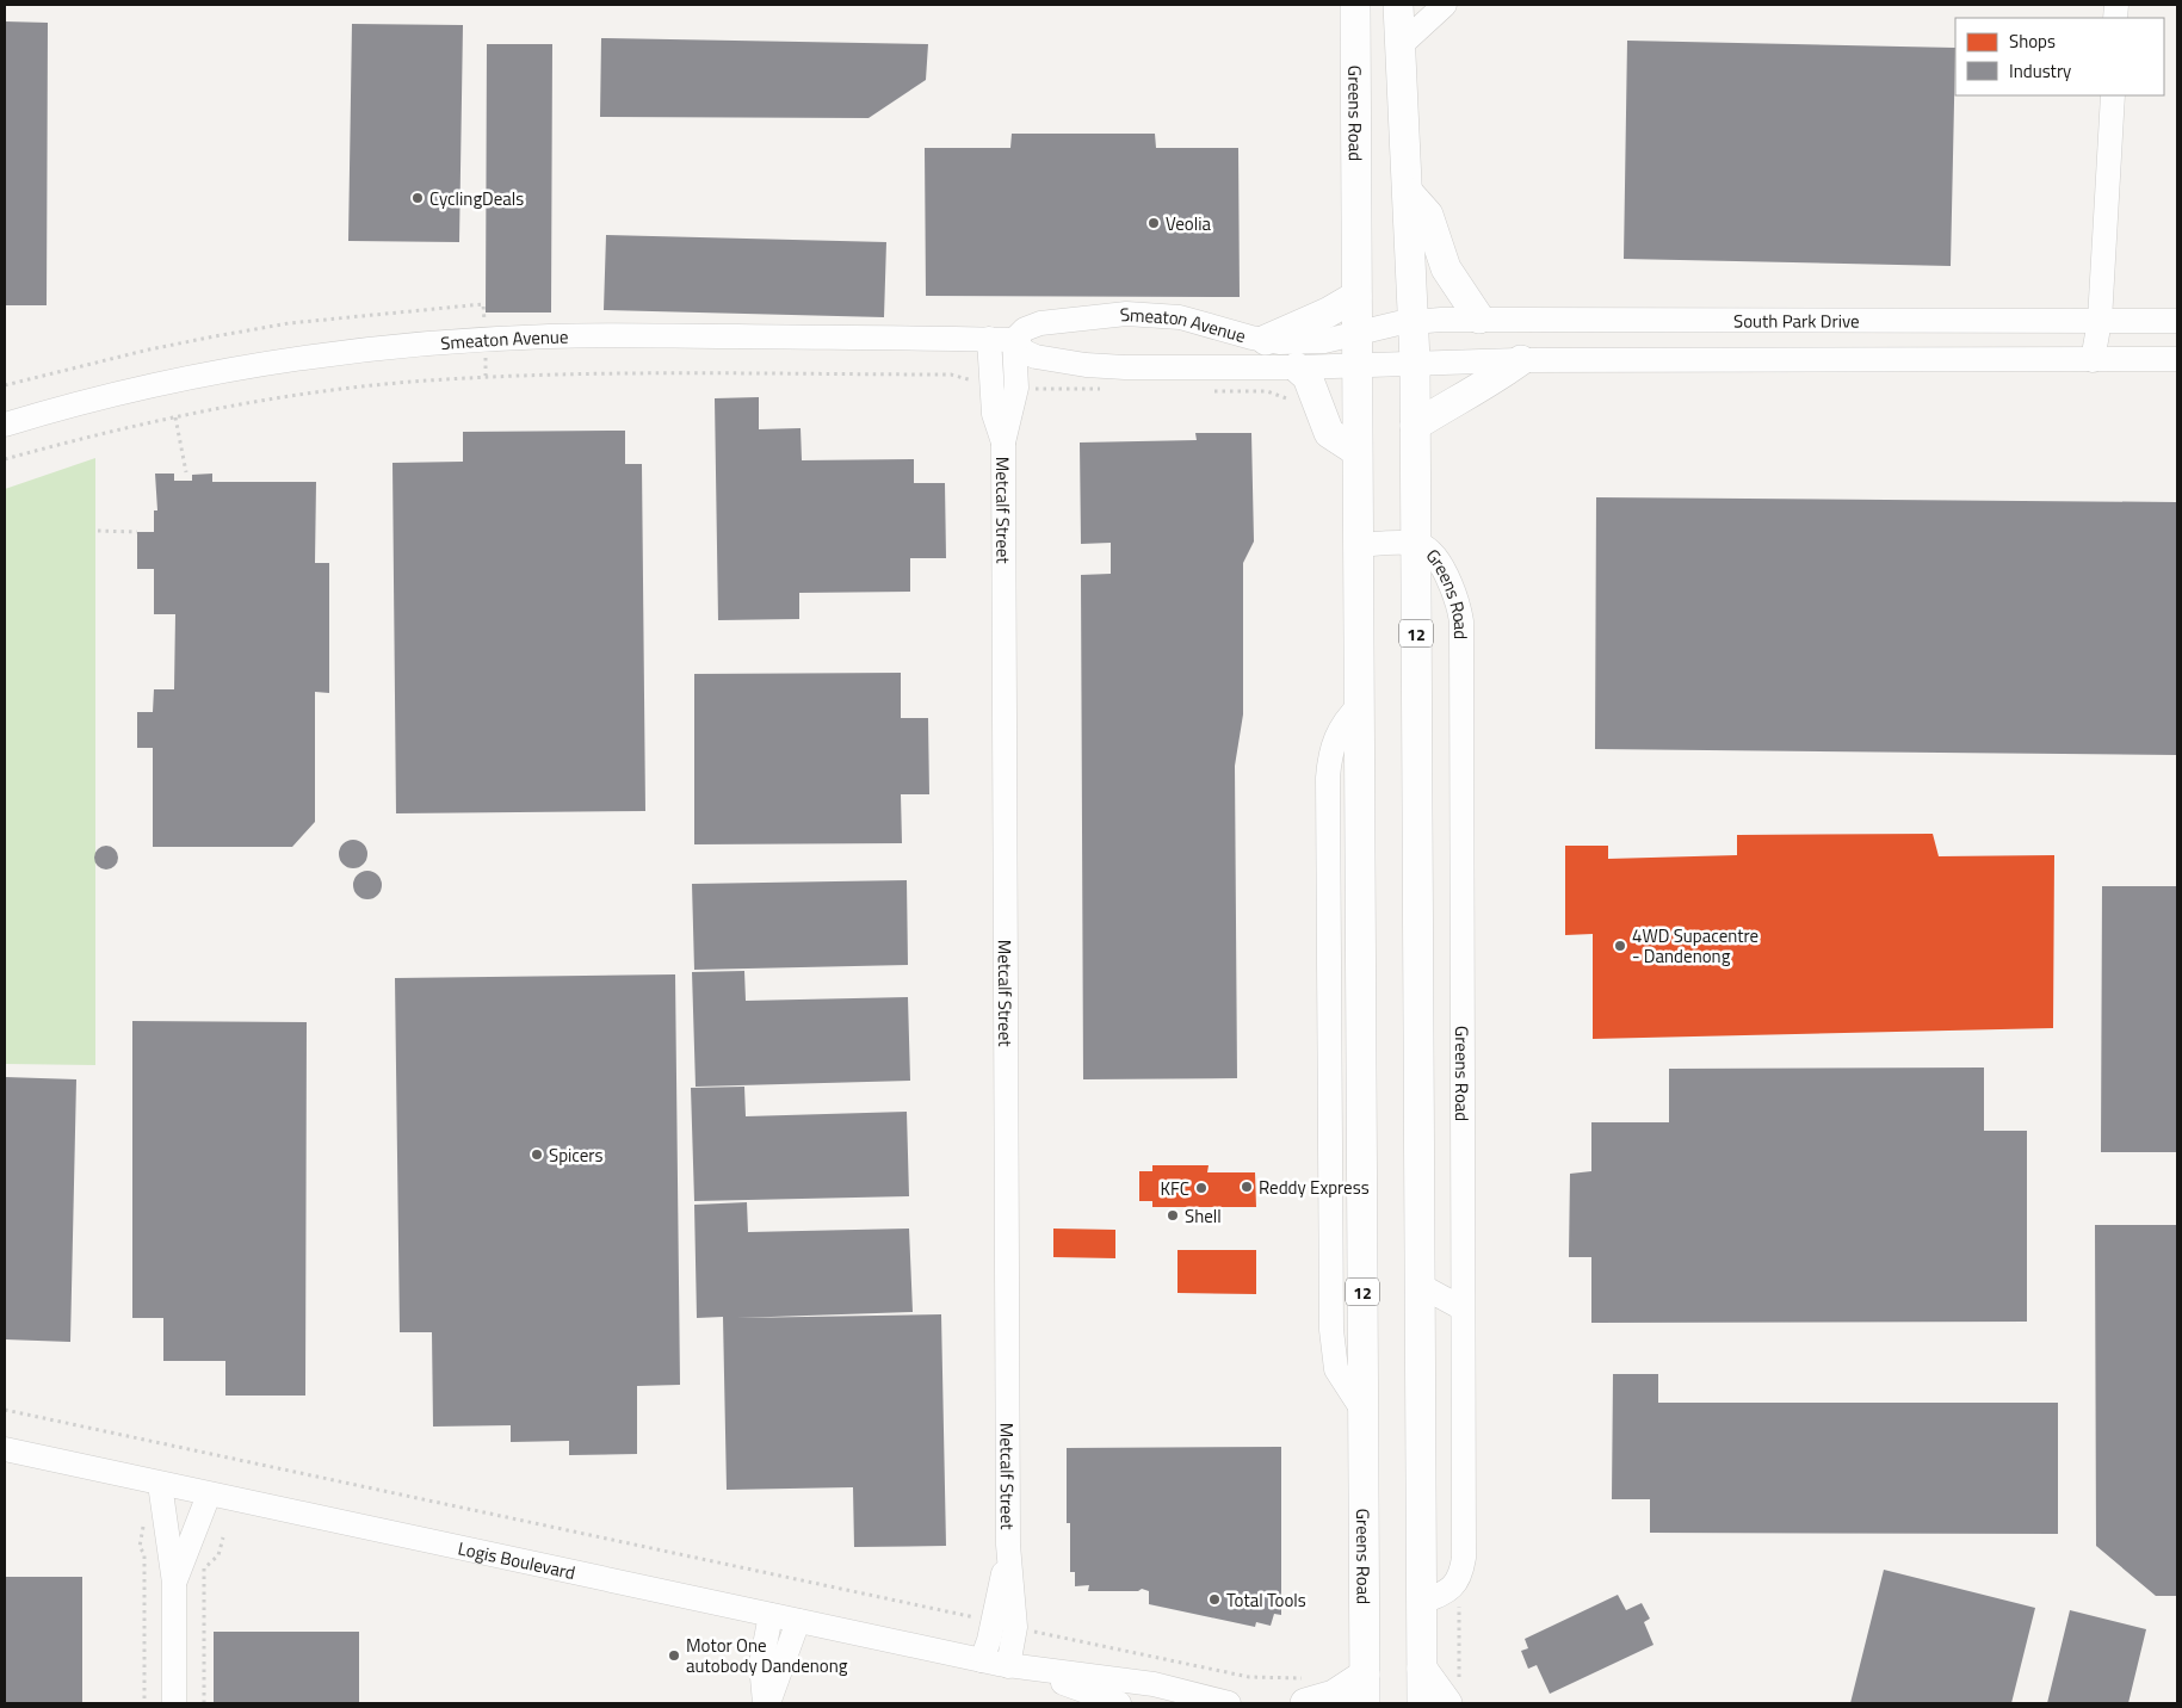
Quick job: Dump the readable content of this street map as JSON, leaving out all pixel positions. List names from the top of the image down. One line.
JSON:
{"streets":{"main road":["Greens Road","12"],"street":["South Park Drive","Smeaton Avenue","Metcalf Street","Logis Boulevard"]},"crossings":[["Greens Road","South Park Drive"],["Greens Road","Smeaton Avenue"],["South Park Drive","Smeaton Avenue"],["Smeaton Avenue","Metcalf Street"],["Metcalf Street","Logis Boulevard"]],"places":["CyclingDeals","Veolia","4WD Supacentre - Dandenong","Spicers","Reddy Express","KFC","Shell","Total Tools","Motor One autobody Dandenong"],"legend":["Shops","Industry"]}
